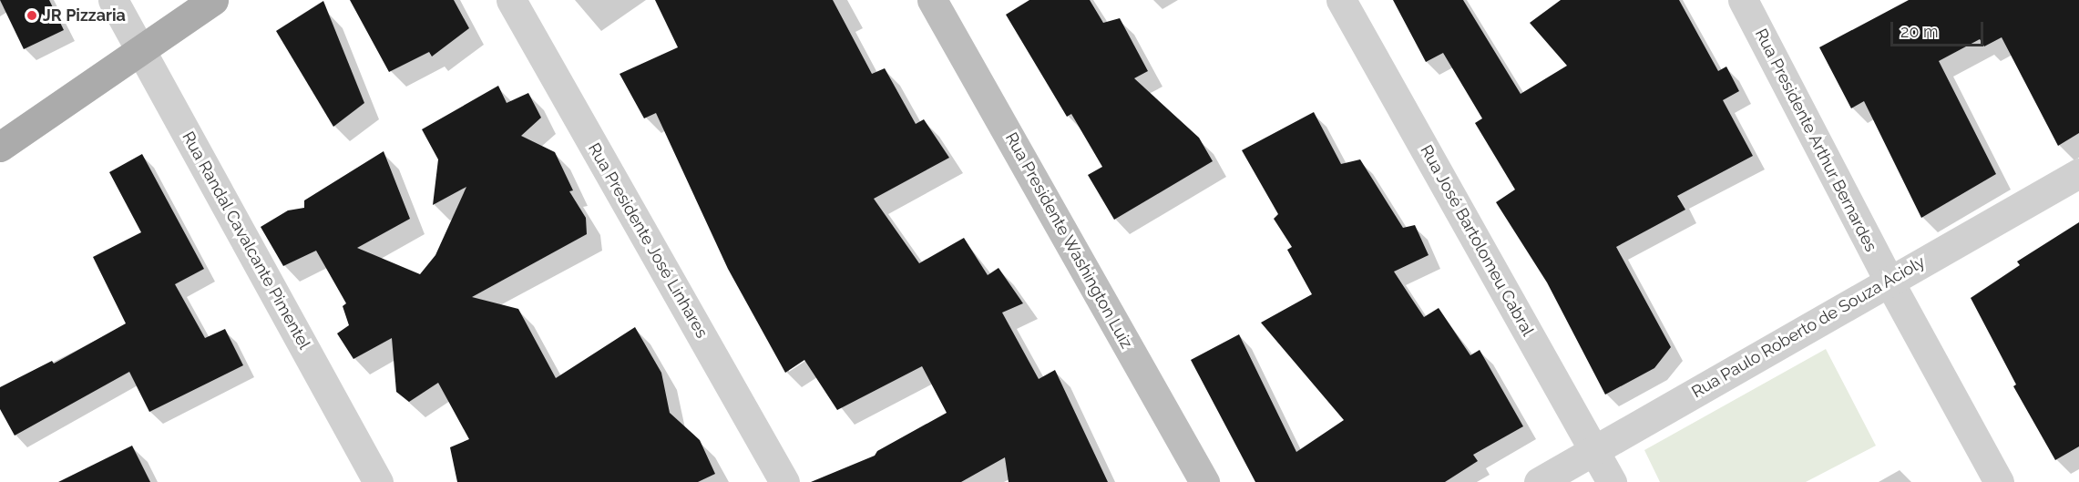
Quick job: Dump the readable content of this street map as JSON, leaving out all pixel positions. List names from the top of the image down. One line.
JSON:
{"streets":{"main road":["Rua Presidente Washington Luiz"],"street":["Rua Presidente Arthur Bernardes","Rua Randal Cavalcante Pimentel","Rua Presidente José Linhares","Rua José Bartolomeu Cabral","Rua Paulo Roberto de Souza Acioly"]},"crossings":[["Rua Presidente Arthur Bernardes","Rua Paulo Roberto de Souza Acioly"],["Rua José Bartolomeu Cabral","Rua Paulo Roberto de Souza Acioly"]],"places":["JR Pizzaria"],"scale_bar":"20 m"}
